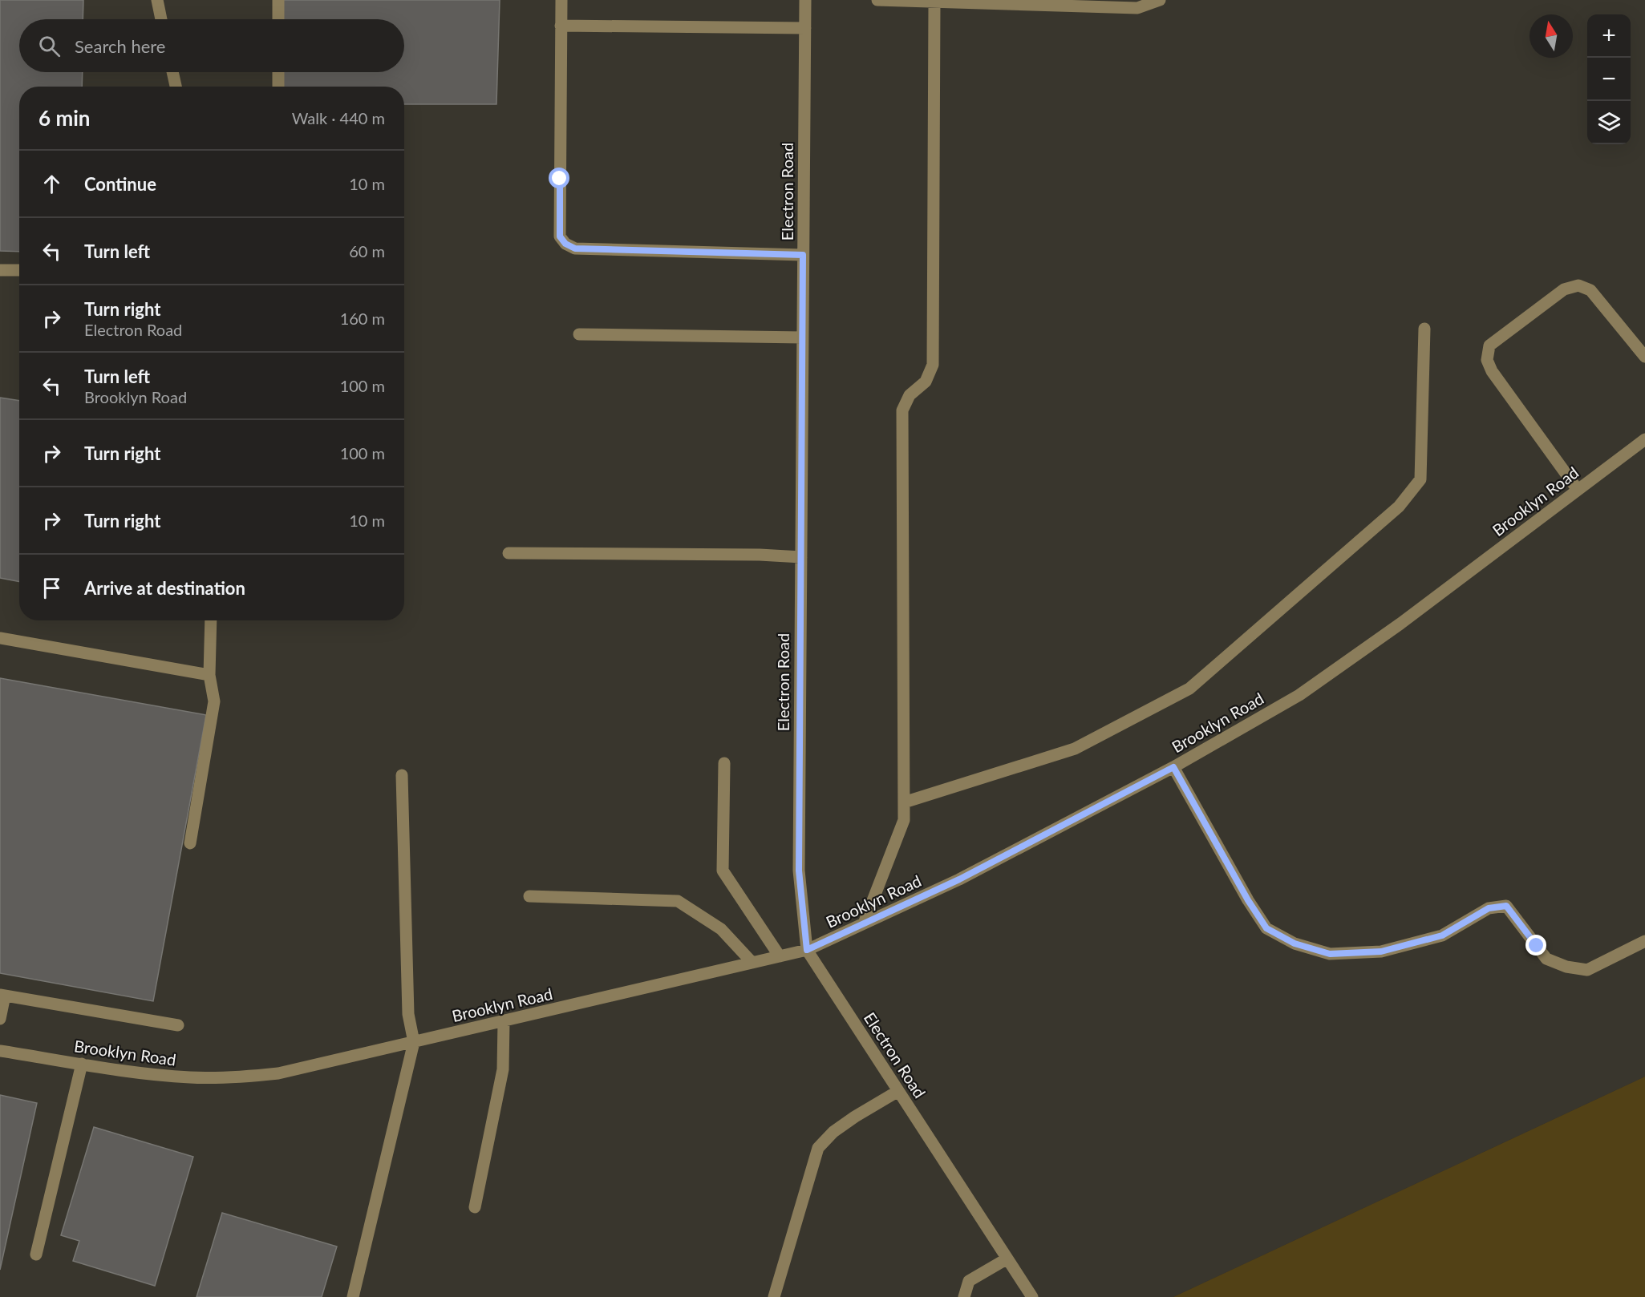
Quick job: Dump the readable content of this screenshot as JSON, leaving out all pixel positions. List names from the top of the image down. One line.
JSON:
{"streets":{"street":["Electron Road","Brooklyn Road"]},"crossings":[["Electron Road","Brooklyn Road"]],"north":"top","page":{"map_buttons":["+","−"],"search":"Search here","heading":["6 min","Walk · 440 m"],"list":[["Continue","10 m"],["Turn left","60 m"],["Turn right","Electron Road","160 m"],["Turn left","Brooklyn Road","100 m"],["Turn right","100 m"],["Turn right","10 m"],"Arrive at destination"]}}
